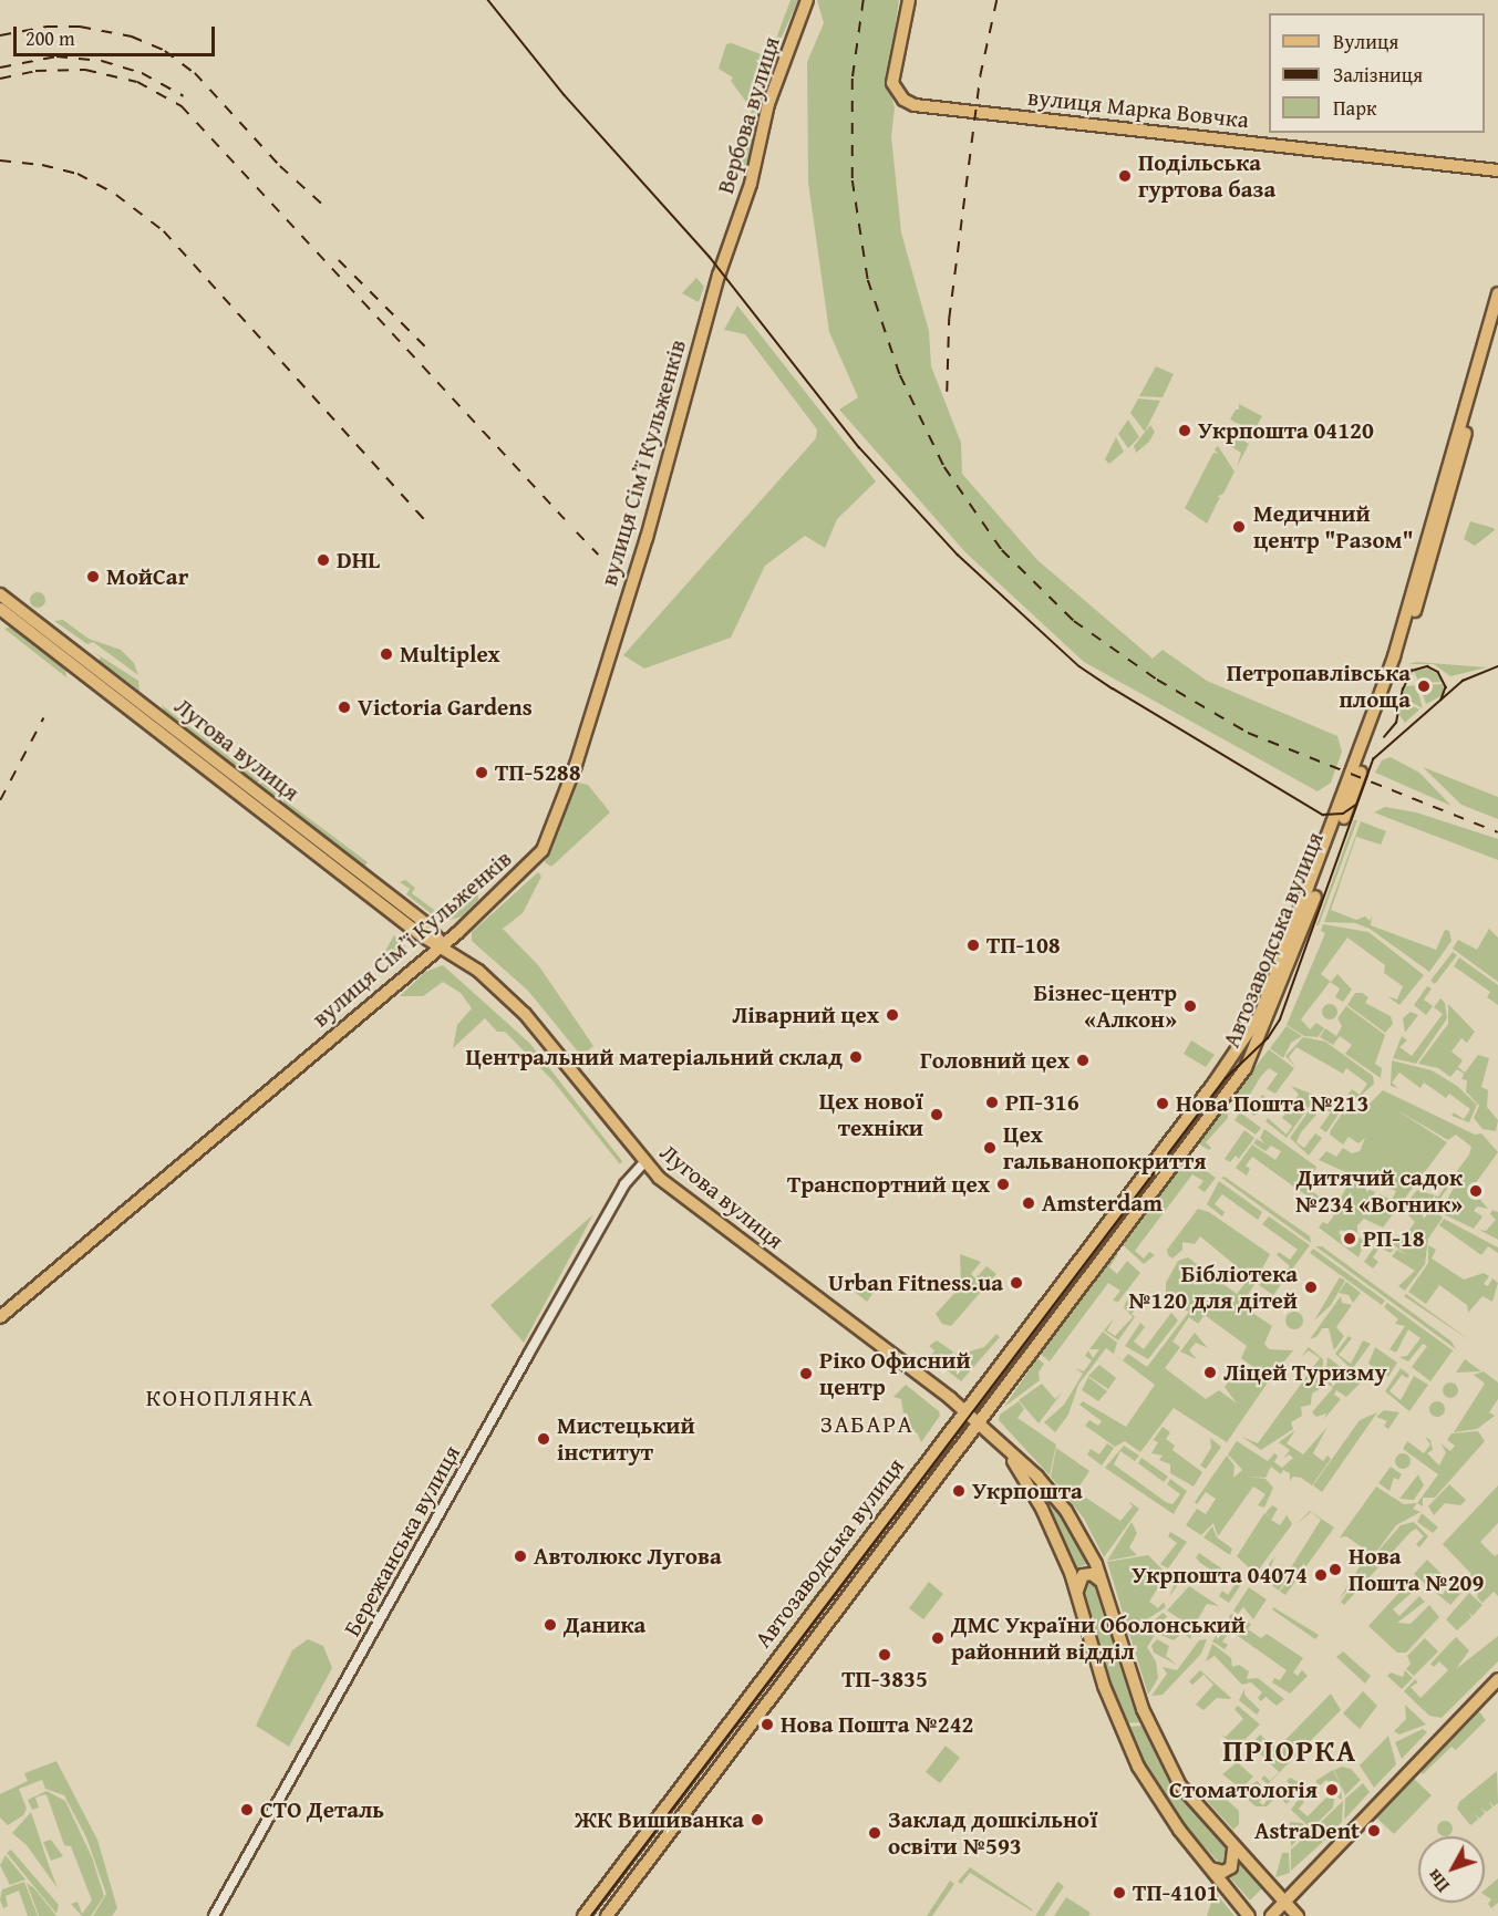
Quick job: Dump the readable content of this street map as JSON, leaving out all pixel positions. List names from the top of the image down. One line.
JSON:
{"streets":{"main road":["вулиця Марка Вовчка","Вербова вулиця","вулиця Сімʼї Кульженків","Лугова вулиця","Автозаводська вулиця"],"street":["Бережанська вулиця"]},"crossings":[["Вербова вулиця","вулиця Сімʼї Кульженків"],["вулиця Сімʼї Кульженків","Лугова вулиця"],["Лугова вулиця","Автозаводська вулиця"],["Лугова вулиця","Бережанська вулиця"]],"districts":["КОНОПЛЯНКА","ЗАБАРА","ПРІОРКА"],"places":["Подільська гуртова база","Укрпошта 04120","Медичний центр \"Разом\"","DHL","МойCar","Multiplex","Петропавлівська площа","Victoria Gardens","ТП-5288","ТП-108","Бізнес-центр «Алкон»","Ліварний цех","Центральний матеріальний склад","Головний цех","РП-316","Нова Пошта №213","Цех нової техніки","Цех гальванопокриття","Транспортний цех","Дитячий садок №234 «Вогник»","Amsterdam","РП-18","Urban Fitness.ua","Бібліотека №120 для дітей","Ліцей Туризму","Ріко Офисний центр","Мистецький інститут","Укрпошта","Автолюкс Лугова","Нова Пошта №209","Укрпошта 04074","Даника","ДМС України Оболонський районний відділ","ТП-3835","Нова Пошта №242","Стоматологія","СТО Деталь","ЖК Вишиванка","AstraDent","Заклад дошкільної освіти №593","ТП-4101"],"legend":["Вулиця","Залізниця","Парк"],"scale_bar":"200 m","north":"bottom left"}
